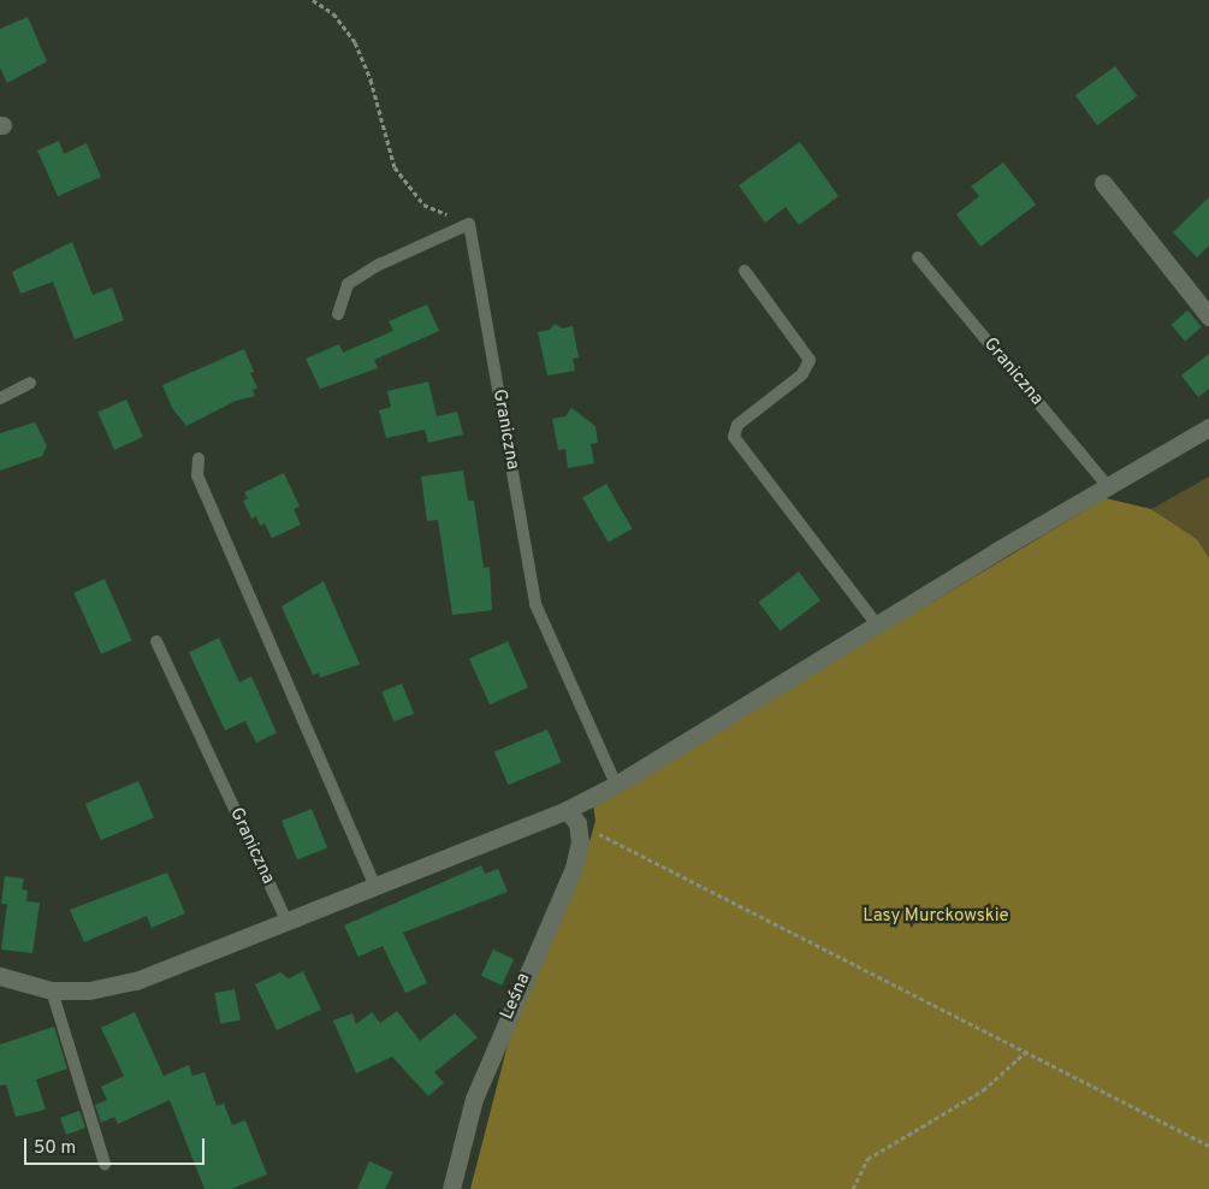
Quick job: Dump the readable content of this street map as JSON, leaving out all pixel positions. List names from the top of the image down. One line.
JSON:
{"streets":{"street":["Leśna"],"lane":["Graniczna"]},"parks":["Lasy Murckowskie"],"scale_bar":"50 m"}
